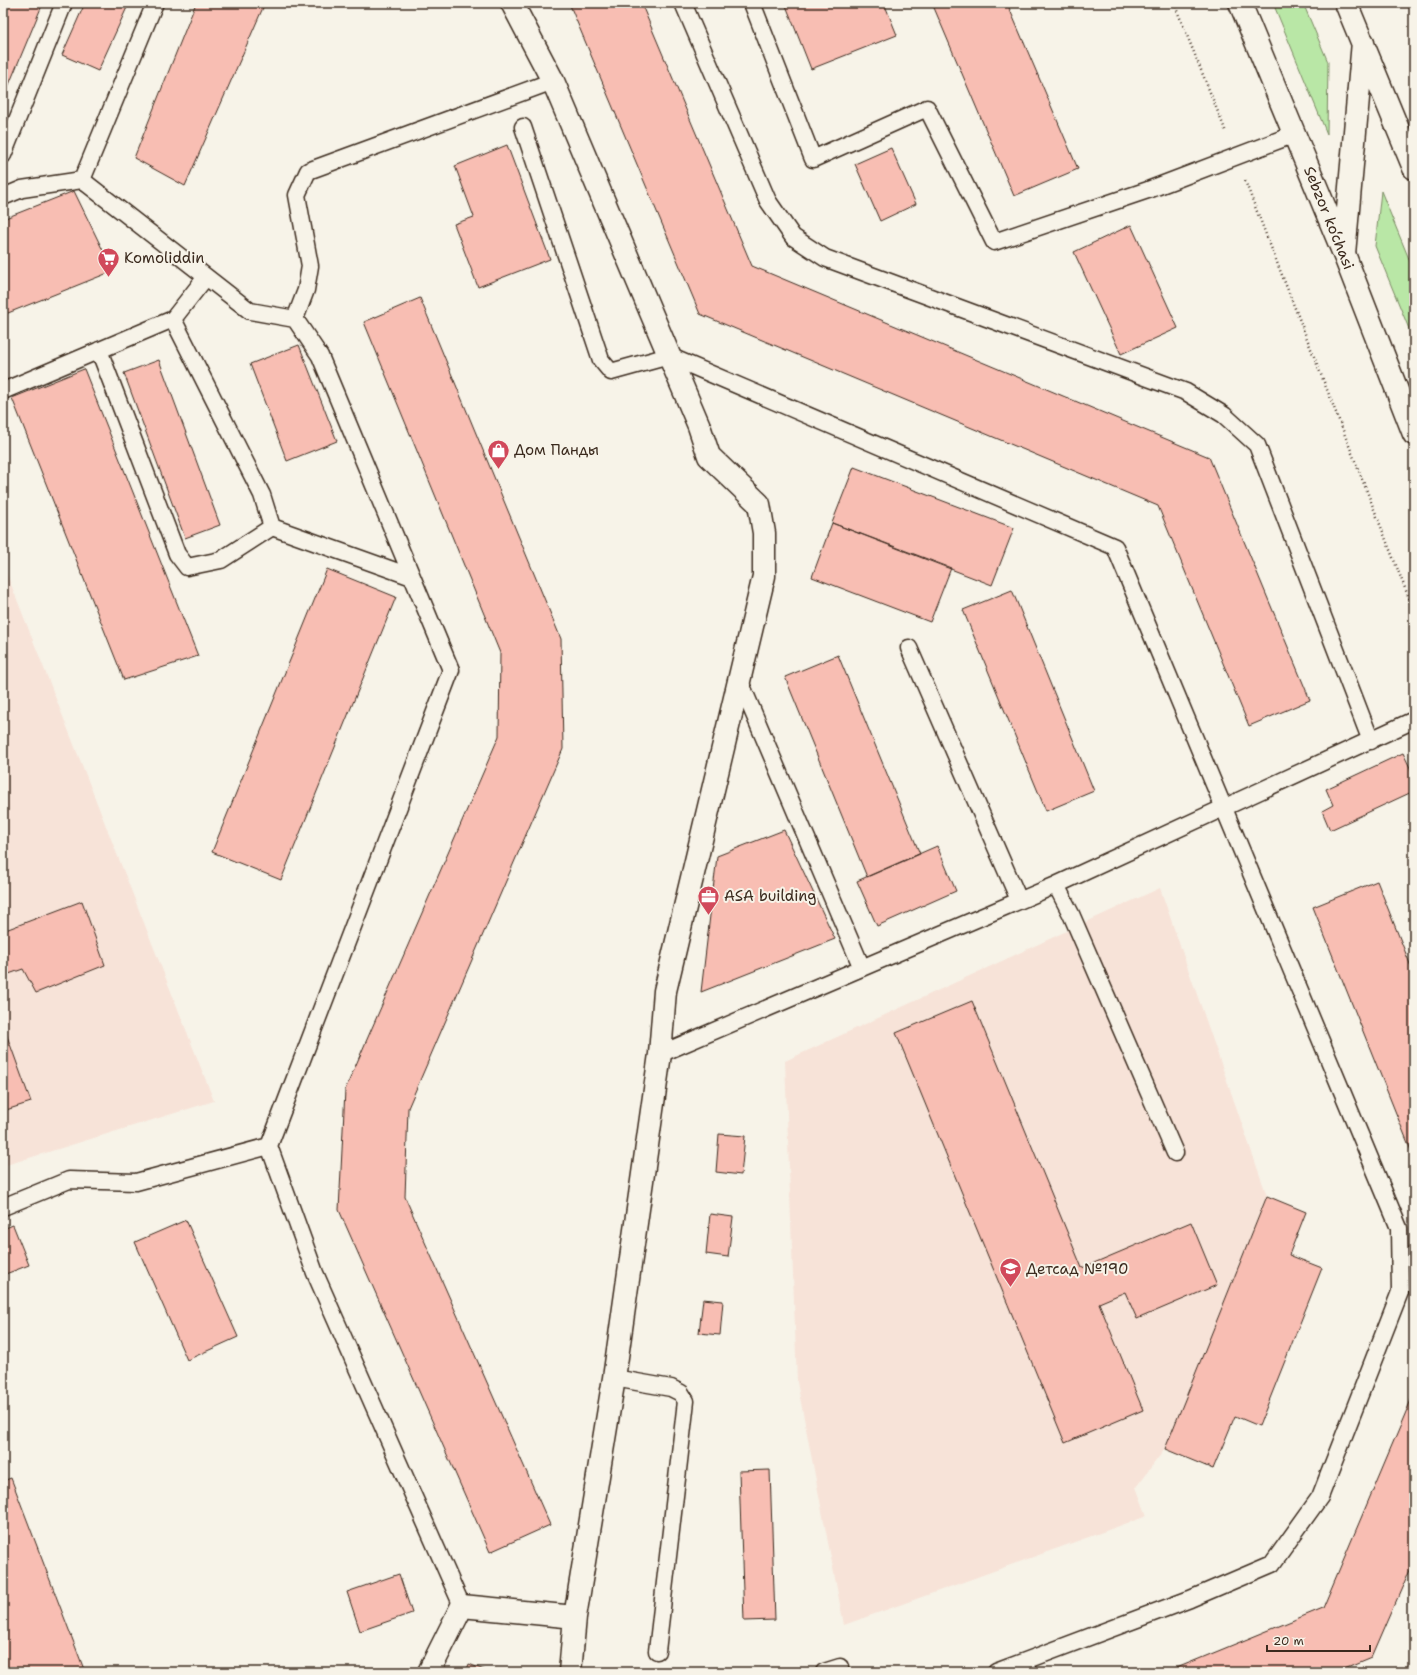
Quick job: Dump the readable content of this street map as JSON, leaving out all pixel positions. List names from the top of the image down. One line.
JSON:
{"streets":{"street":["Sebzor ko‘chasi"]},"places":{"supermarket":["Komoliddin"],"shop":["Дом Панды"],"office":["ASA building"],"school or university":["Детсад №190"]},"scale_bar":"20 m"}
